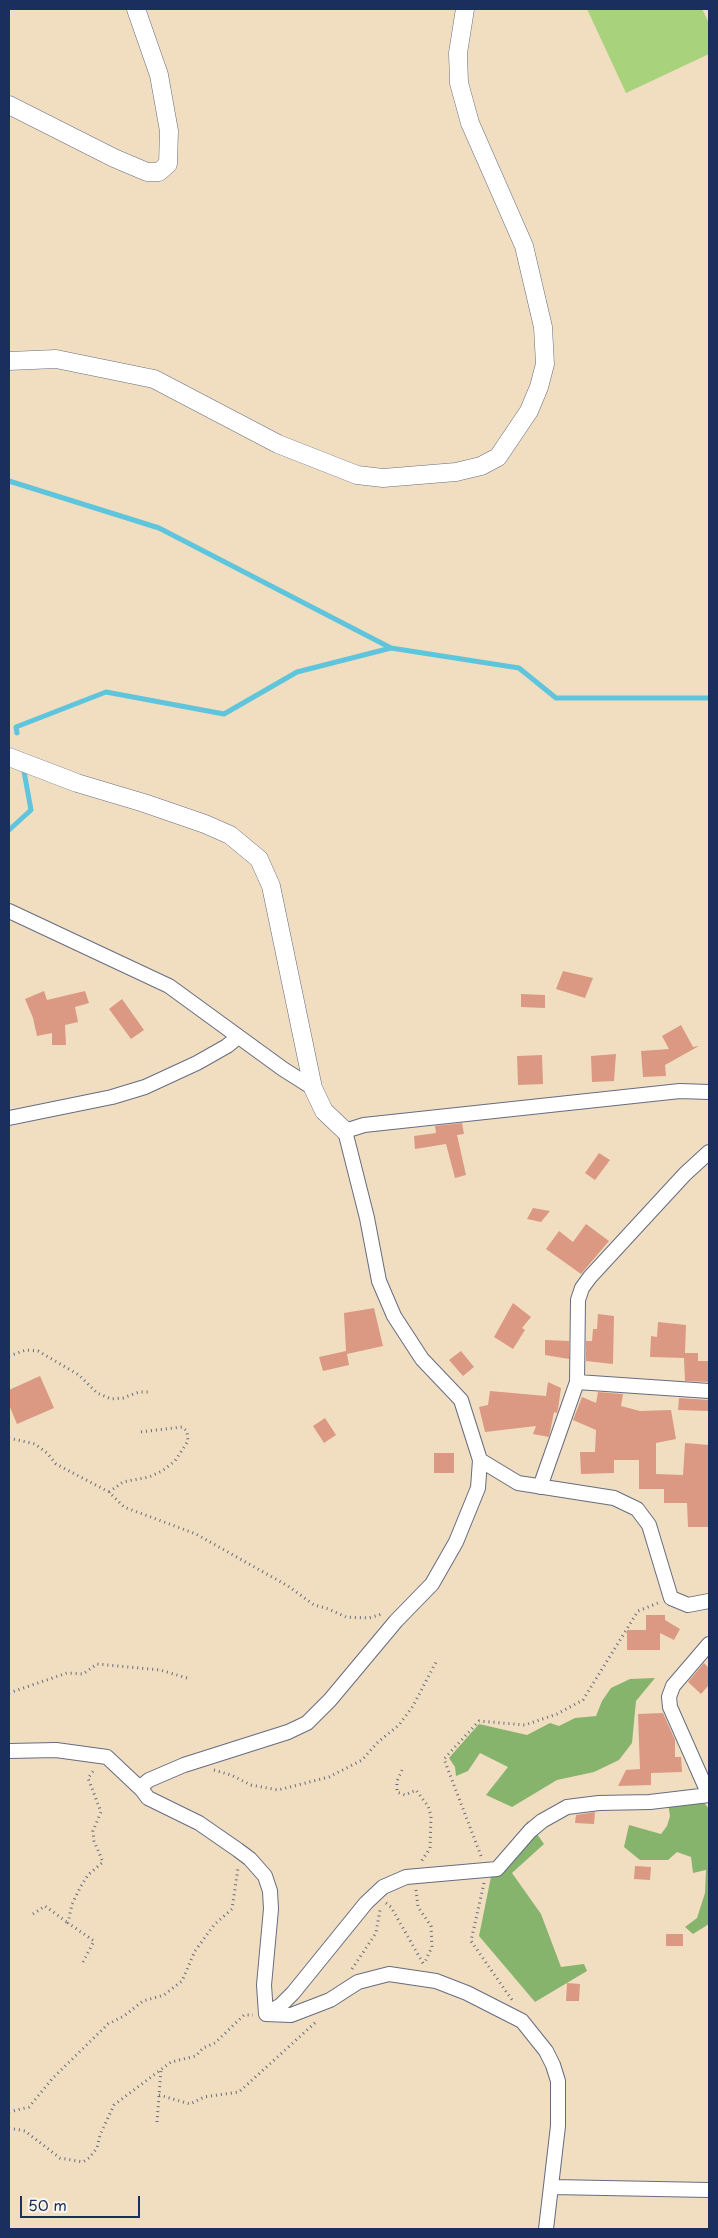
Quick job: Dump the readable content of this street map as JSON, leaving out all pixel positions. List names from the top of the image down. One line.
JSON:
{"scale_bar":"50 m"}
